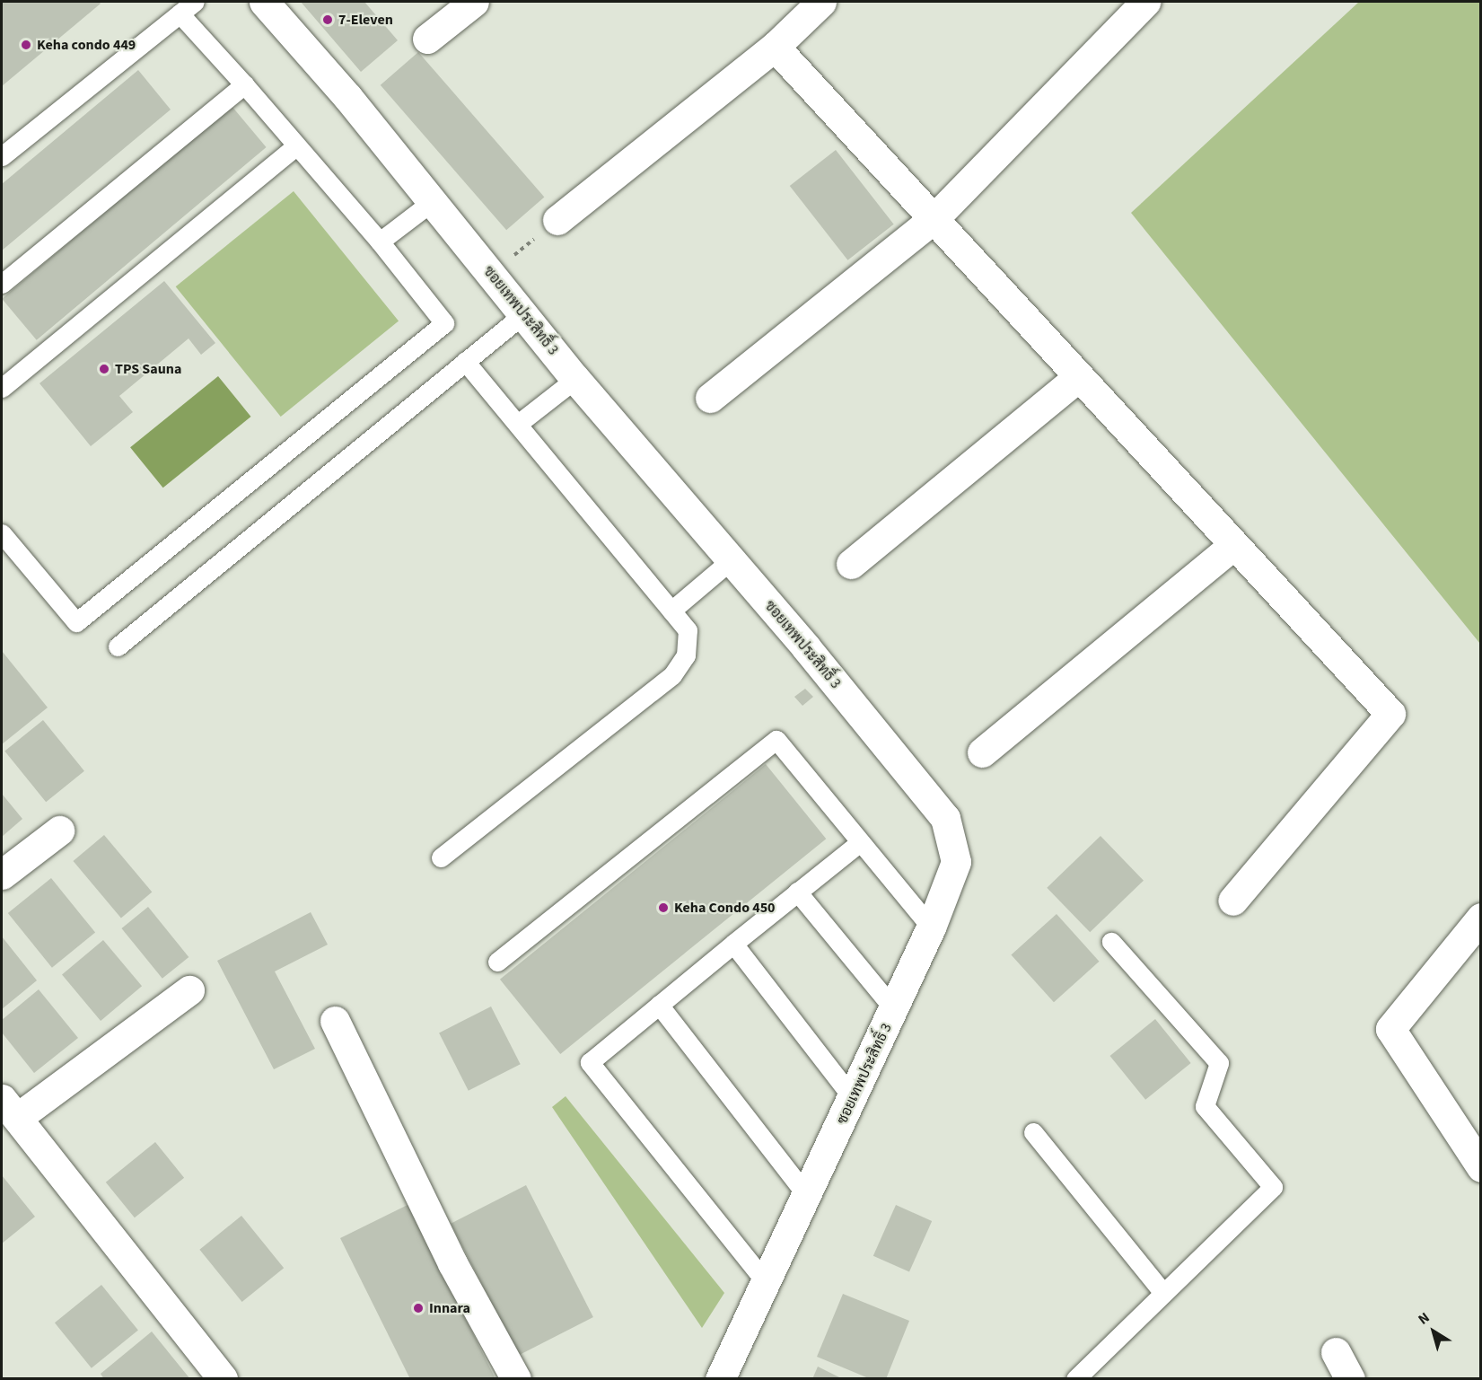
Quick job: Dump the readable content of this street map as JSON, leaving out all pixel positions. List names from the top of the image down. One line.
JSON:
{"streets":{"street":["ซอยเทพประสิทธิ์ 3"]},"places":["7-Eleven","Keha condo 449","TPS Sauna","Keha Condo 450","Innara"],"north":"top left"}
